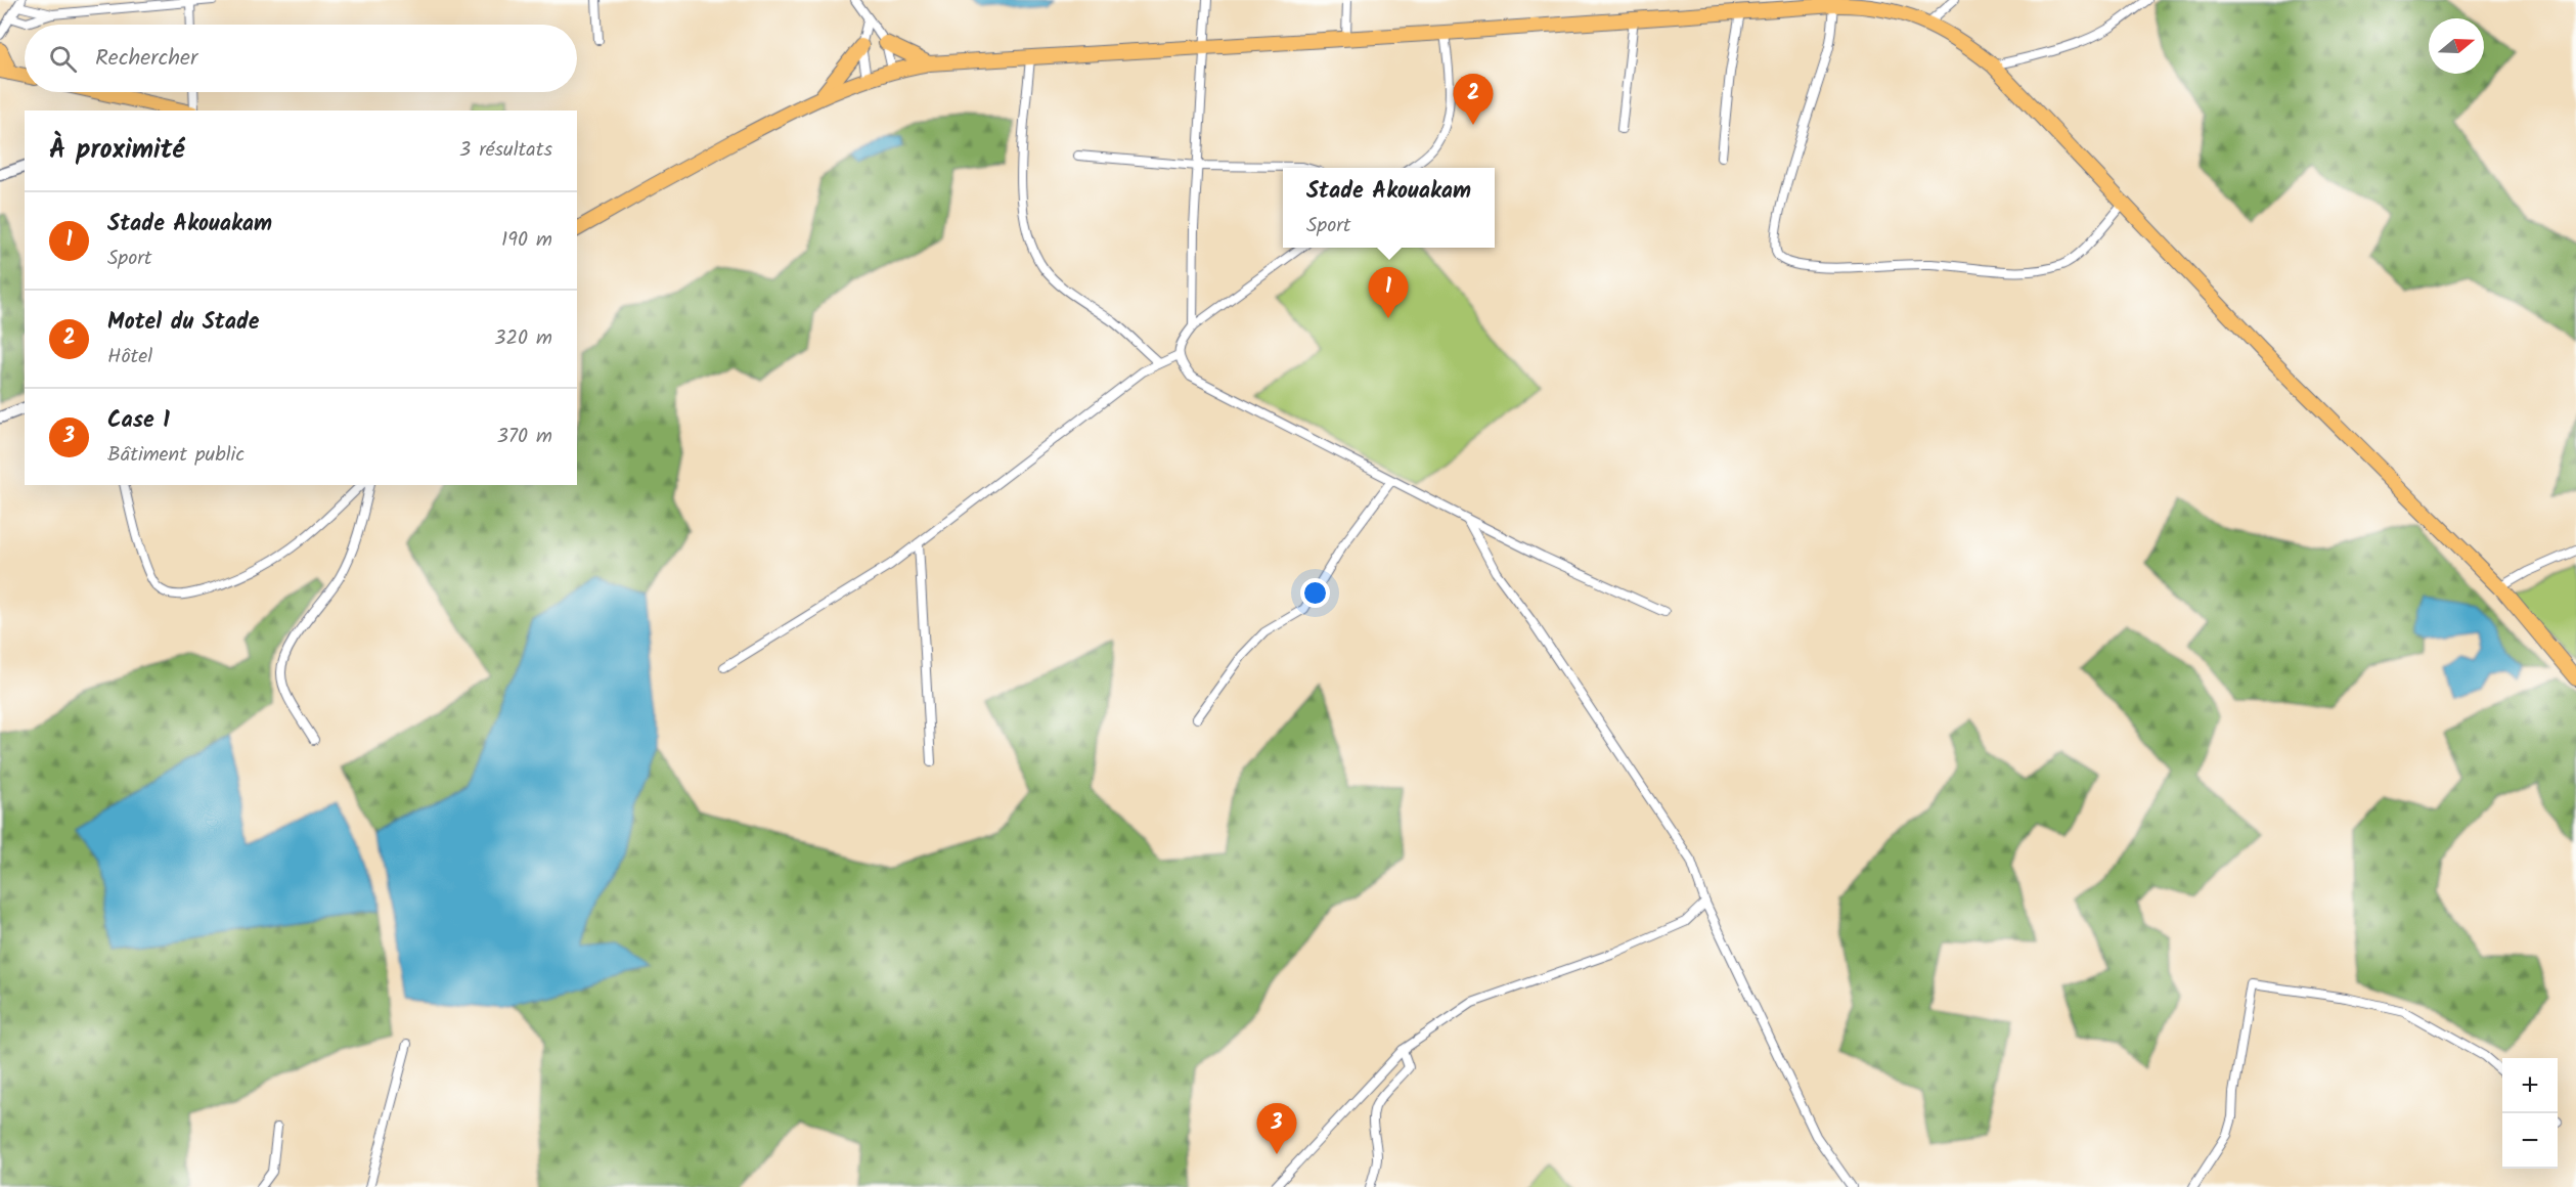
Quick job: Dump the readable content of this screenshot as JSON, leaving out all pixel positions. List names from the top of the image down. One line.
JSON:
{"north":"right","page":{"search":"Rechercher","pins":["2","1","3"],"heading":["À proximité","3 résultats"],"popup":["Stade Akouakam","Sport"],"list":[{"mark":"1","name":"Stade Akouakam","note":"Sport","value":"190 m"},{"mark":"2","name":"Motel du Stade","note":"Hôtel","value":"320 m"},{"mark":"3","name":"Case 1","note":"Bâtiment public","value":"370 m"}],"map_buttons":["+","−"]}}
